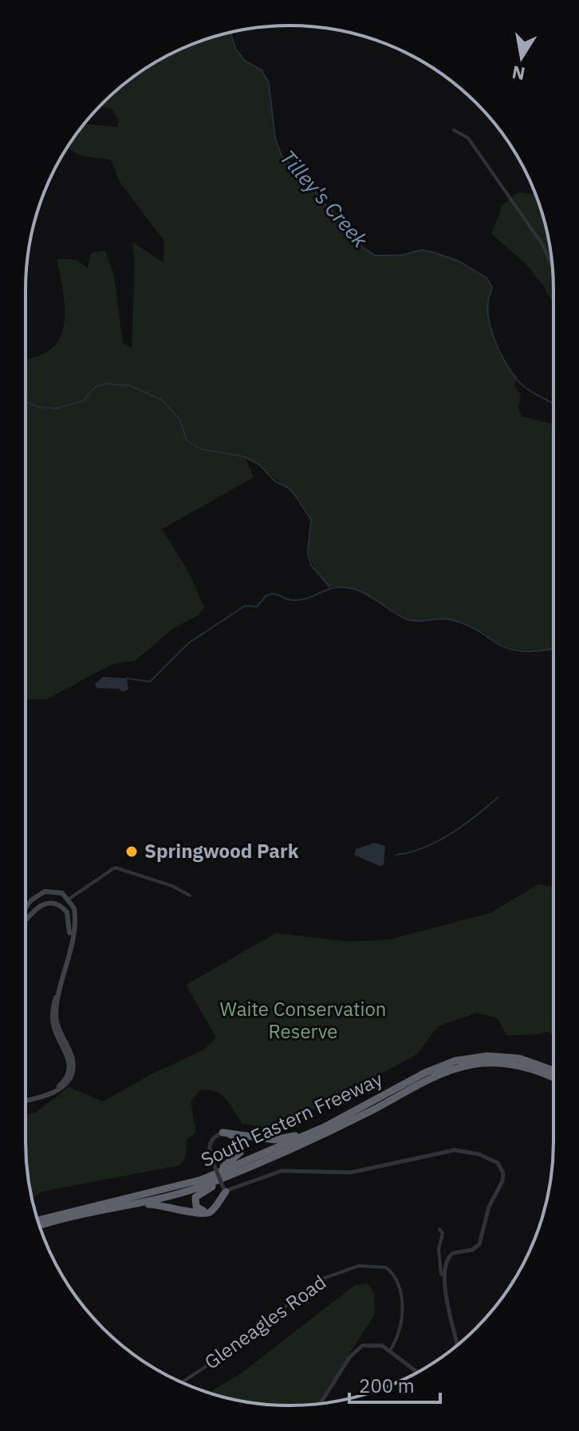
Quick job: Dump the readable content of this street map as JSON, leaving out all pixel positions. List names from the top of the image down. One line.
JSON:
{"streets":{"highway":["South Eastern Freeway"],"street":["Gleneagles Road"]},"water":["Tilley's Creek"],"parks":["Waite Conservation Reserve"],"places":["Springwood Park"],"scale_bar":"200 m","north":"bottom"}
